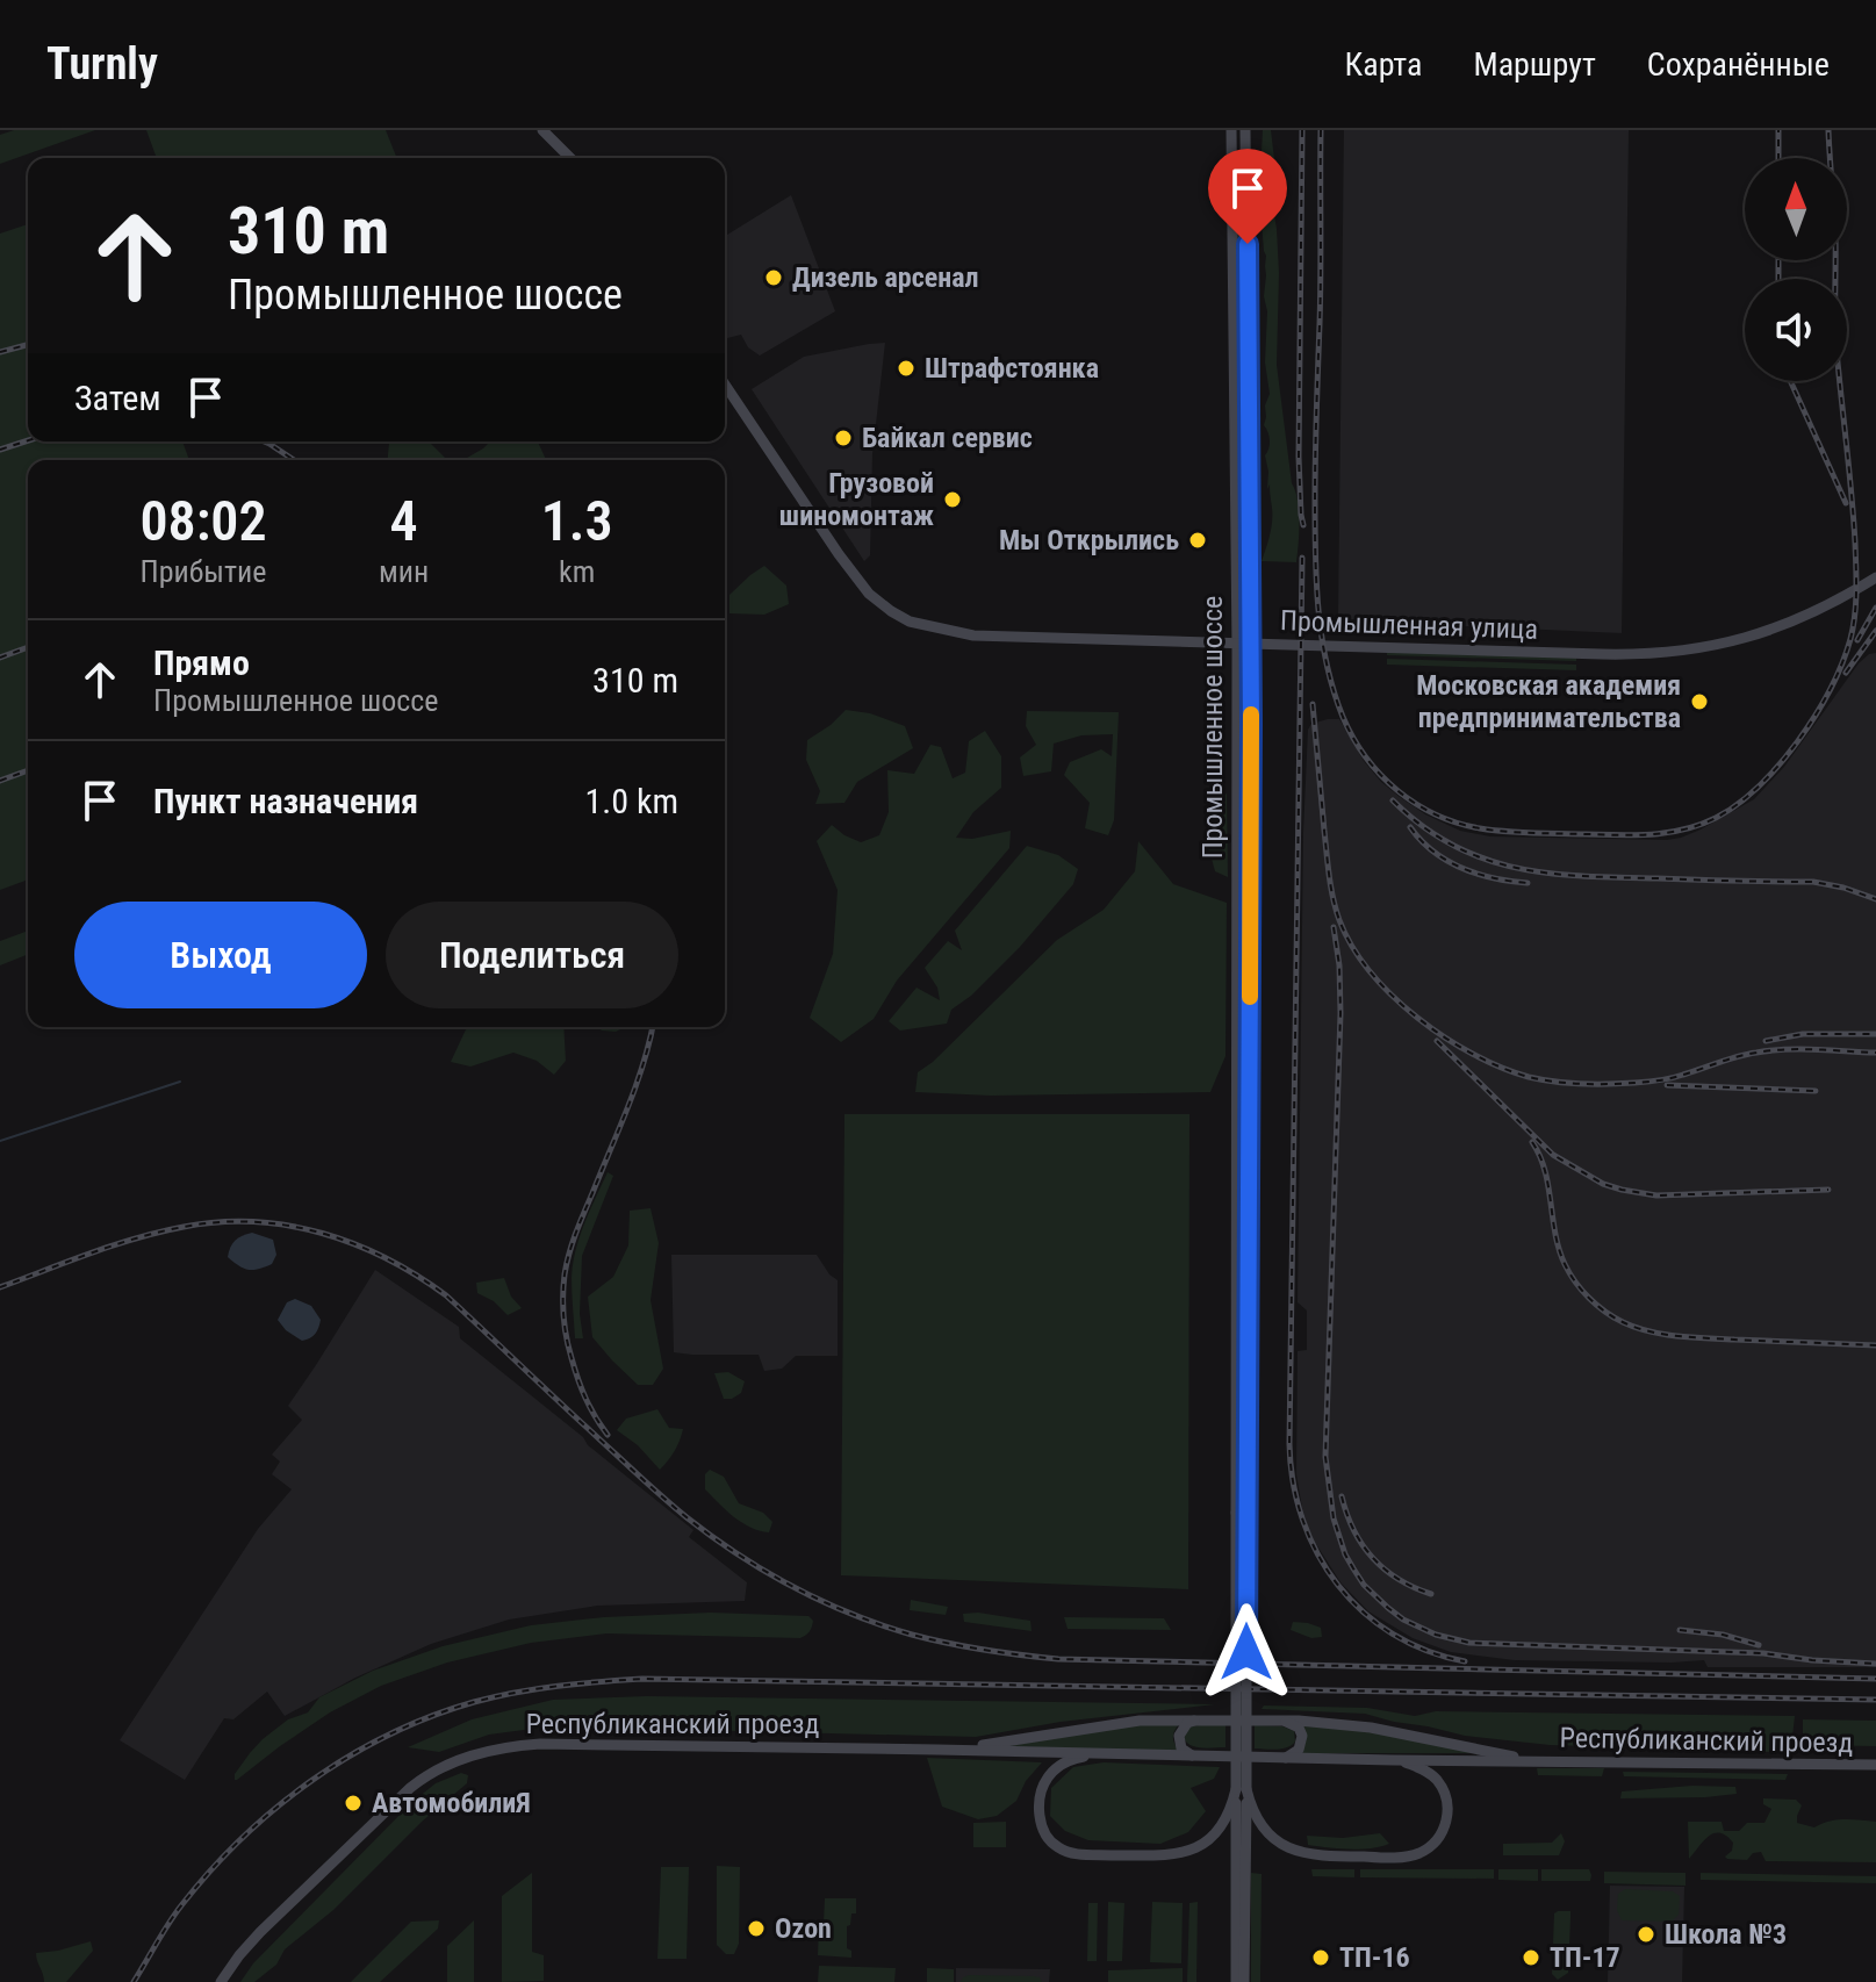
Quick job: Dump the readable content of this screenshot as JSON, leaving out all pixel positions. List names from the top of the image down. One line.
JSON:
{"streets":{"main road":["Промышленная улица","Промышленное шоссе","Республиканский проезд"]},"crossings":[["Промышленная улица","Промышленное шоссе"]],"places":["Дизель арсенал","Штрафстоянка","Байкал сервис","Грузовой шиномонтаж","Мы Открылись","Московская академия предпринимательства","АвтомобилиЯ","Ozon","Школа №3","ТП-16","ТП-17"],"north":"top","page":{"header":"Turnly","nav":["Карта","Маршрут","Сохранённые"],"turn":["310 m","Промышленное шоссе"],"then":"Затем","eta":["08:02","Прибытие","4","мин","1.3","km"],"list":[{"name":"Прямо","note":"Промышленное шоссе","value":"310 m"},{"name":"Пункт назначения","value":"1.0 km"}],"buttons":["Выход","Поделиться"]}}
